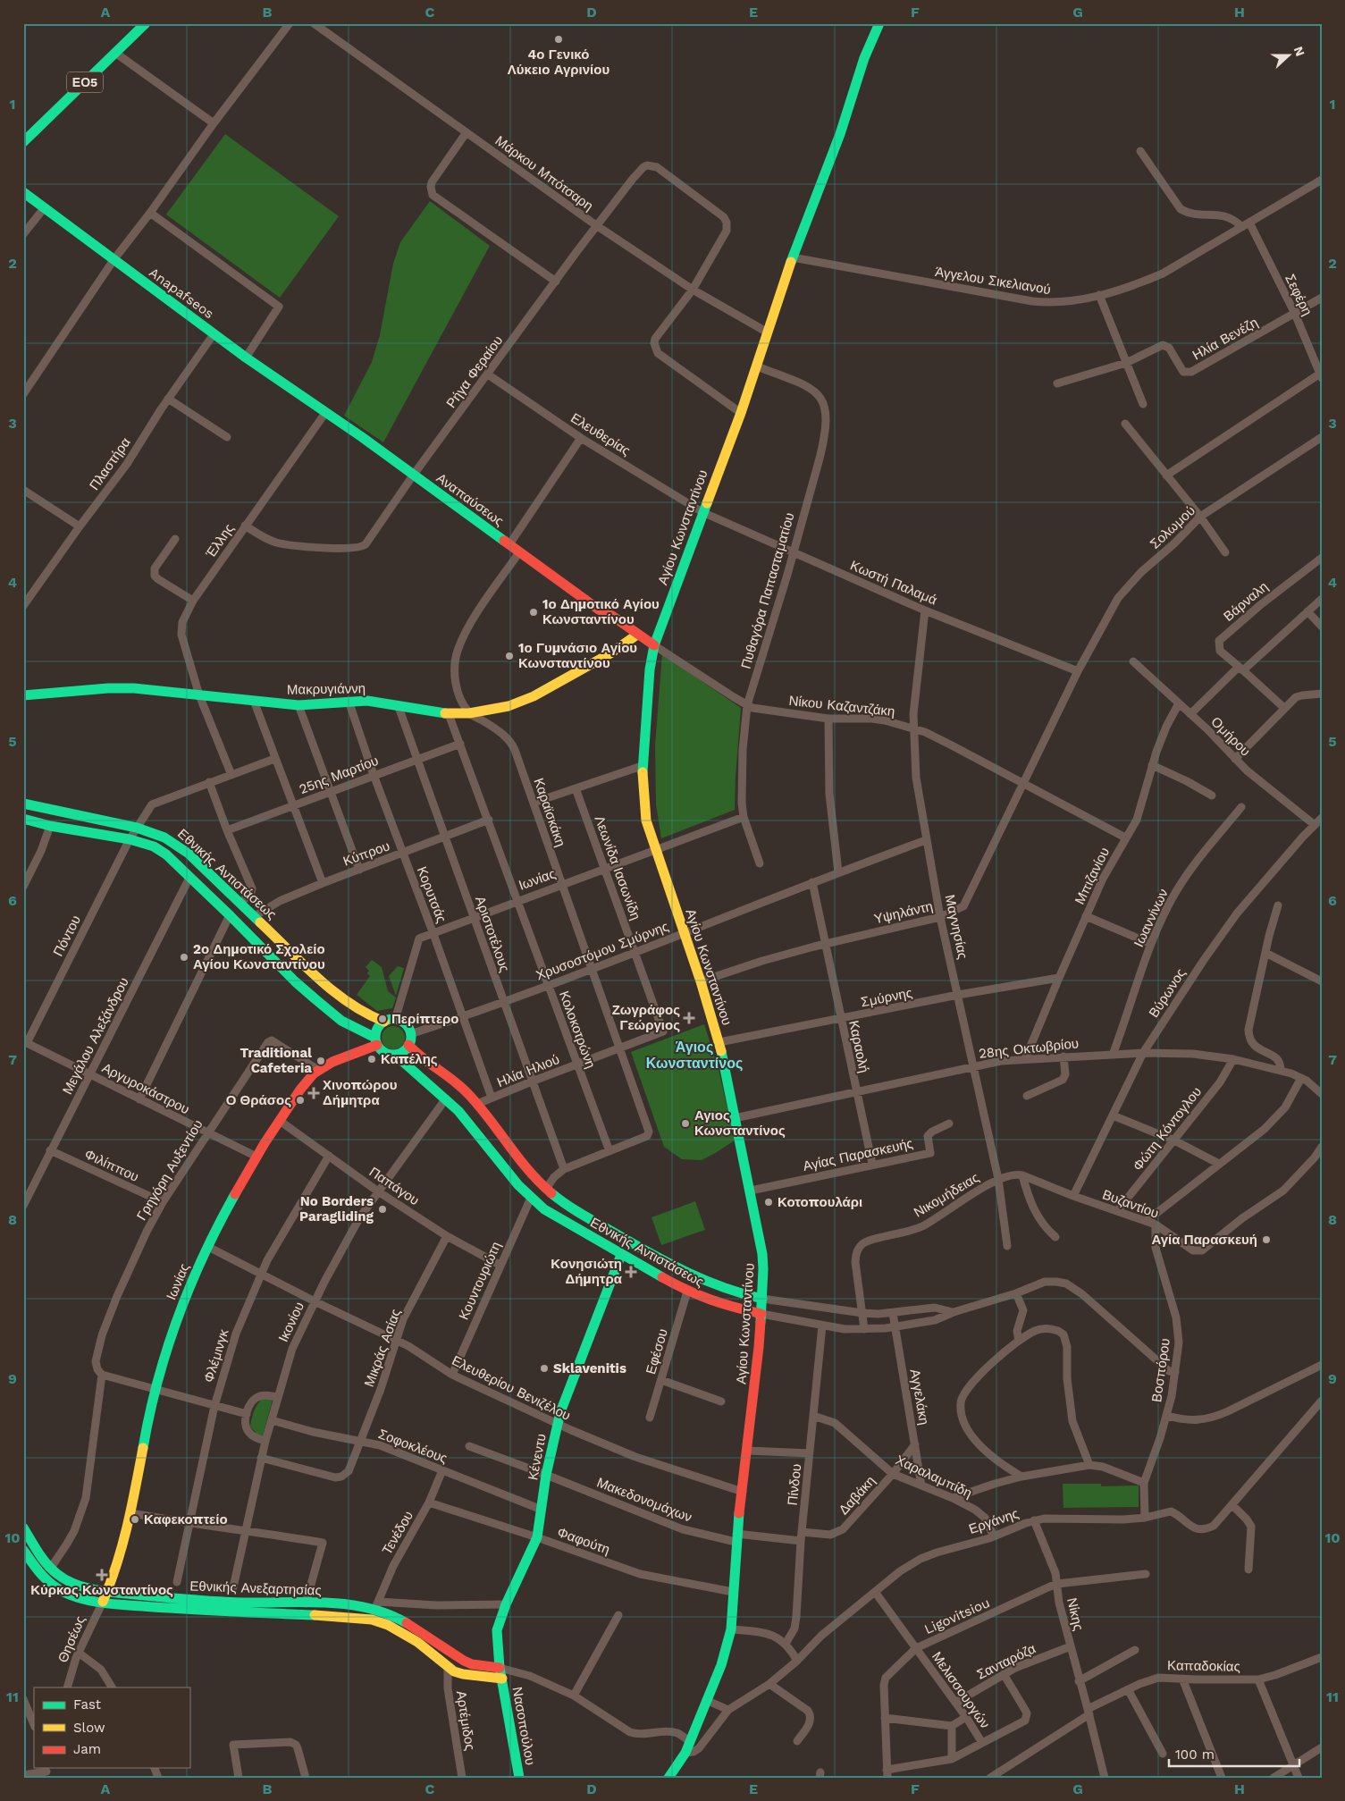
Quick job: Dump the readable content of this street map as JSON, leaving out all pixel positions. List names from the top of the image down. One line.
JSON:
{"streets":{"main road":["ΕΟ5","Anapafseos","Αναπαύσεως","Αγίου Κωνσταντίνου","Μακρυγιάννη","Εθνικής Αντιστάσεως","Ιωνίας","Κένεντυ","Εθνικής Ανεξαρτησίας","Νασοπούλου"],"street":["Μάρκου Μπότσαρη","Άγγελου Σικελιανού","Σεφέρη","Ηλία Βενέζη","Ρήγα Φεραίου","Ελευθερίας","Πλαστήρα","Σολωμού","Έλλης","Κωστή Παλαμά","Πυθαγόρα Παπασταματίου","Βάρναλη","Νίκου Καζαντζάκη","Ομήρου","25ης Μαρτίου","Καραϊσκάκη","Κύπρου","Λεωνίδα Ιασωνίδη","Μπιζανίου","Κορυτσάς","Υψηλάντη","Ιωαννίνων","Μαγνησίας","Αριστοτέλους","Πόντου","Χρυσοστόμου Σμύρνης","Βύρωνος","Σμύρνης","Κολοκοτρώνη","Μεγάλου Αλεξάνδρου","Καραολή","28ης Οκτωβρίου","Ηλία Ηλιού","Αργυροκάστρου","Φώτη Κόντογλου","Αγίας Παρασκευής","Φιλίππου","Γρηγόρη Αυξεντίου","Παπάγου","Νικομήδειας","Βυζαντίου","Κουντουριώτη","Ικονίου","Μικράς Ασίας","Εφέσου","Φλέμινγκ","Βοσπόρου","Ελευθερίου Βενιζέλου","Αγγελάκη","Σοφοκλέους","Χαραλαμπίδη","Πίνδου","Δαβάκη","Μακεδονομάχων","Εργάνης","Τενέδου","Φαφούτη","Νίκης","Ligovitsiou","Θησέως","Σανταρόζα","Καπαδοκίας","Μελισσουργών","Αρτέμιδος"]},"crossings":[["Μάρκου Μπότσαρη","Ρήγα Φεραίου"],["Μάρκου Μπότσαρη","Αγίου Κωνσταντίνου"],["Άγγελου Σικελιανού","Σεφέρη"],["Άγγελου Σικελιανού","Αγίου Κωνσταντίνου"],["Anapafseos","Πλαστήρα"],["Anapafseos","Αναπαύσεως"],["Anapafseos","Έλλης"],["Σεφέρη","Ηλία Βενέζη"],["Ρήγα Φεραίου","Ελευθερίας"],["Ρήγα Φεραίου","Αναπαύσεως"],["Ρήγα Φεραίου","Έλλης"],["Ελευθερίας","Αγίου Κωνσταντίνου"],["Ελευθερίας","Κωστή Παλαμά"],["Αναπαύσεως","Έλλης"],["Αναπαύσεως","Μακρυγιάννη"],["Αγίου Κωνσταντίνου","Κωστή Παλαμά"],["Αγίου Κωνσταντίνου","Πυθαγόρα Παπασταματίου"],["Αγίου Κωνσταντίνου","Νίκου Καζαντζάκη"],["Αγίου Κωνσταντίνου","Εθνικής Αντιστάσεως"],["Αγίου Κωνσταντίνου","Ιωνίας"],["Αγίου Κωνσταντίνου","Υψηλάντη"],["Αγίου Κωνσταντίνου","Χρυσοστόμου Σμύρνης"],["Αγίου Κωνσταντίνου","Σμύρνης"],["Αγίου Κωνσταντίνου","28ης Οκτωβρίου"],["Αγίου Κωνσταντίνου","Αγίας Παρασκευής"],["Αγίου Κωνσταντίνου","Ελευθερίου Βενιζέλου"],["Αγίου Κωνσταντίνου","Μακεδονομάχων"],["Αγίου Κωνσταντίνου","Εργάνης"],["Αγίου Κωνσταντίνου","Φαφούτη"],["Σολωμού","Κωστή Παλαμά"],["Σολωμού","Υψηλάντη"],["Έλλης","Μακρυγιάννη"],["Έλλης","Πόντου"],["Κωστή Παλαμά","Πυθαγόρα Παπασταματίου"],["Κωστή Παλαμά","Υψηλάντη"],["Κωστή Παλαμά","Μαγνησίας"],["Πυθαγόρα Παπασταματίου","Νίκου Καζαντζάκη"],["Πυθαγόρα Παπασταματίου","Ιωνίας"],["Μακρυγιάννη","Καραϊσκάκη"],["Μακρυγιάννη","Κορυτσάς"],["Μακρυγιάννη","Αριστοτέλους"],["Μακρυγιάννη","Κολοκοτρώνη"],["Νίκου Καζαντζάκη","Μπιζανίου"],["Νίκου Καζαντζάκη","Υψηλάντη"],["Νίκου Καζαντζάκη","Μαγνησίας"],["Ομήρου","Μπιζανίου"],["Ομήρου","Βύρωνος"],["25ης Μαρτίου","Κορυτσάς"],["25ης Μαρτίου","Αριστοτέλους"],["25ης Μαρτίου","Κολοκοτρώνη"],["Καραϊσκάκη","Ιωνίας"],["Καραϊσκάκη","Χρυσοστόμου Σμύρνης"],["Καραϊσκάκη","Κολοκοτρώνη"],["Καραϊσκάκη","Ηλία Ηλιού"],["Κύπρου","Εθνικής Αντιστάσεως"],["Κύπρου","Κορυτσάς"],["Κύπρου","Αριστοτέλους"],["Κύπρου","Κολοκοτρώνη"],["Λεωνίδα Ιασωνίδη","Ιωνίας"],["Λεωνίδα Ιασωνίδη","Χρυσοστόμου Σμύρνης"],["Λεωνίδα Ιασωνίδη","Ηλία Ηλιού"],["Εθνικής Αντιστάσεως","Ιωνίας"],["Εθνικής Αντιστάσεως","Πόντου"],["Εθνικής Αντιστάσεως","Χρυσοστόμου Σμύρνης"],["Εθνικής Αντιστάσεως","Μεγάλου Αλεξάνδρου"],["Εθνικής Αντιστάσεως","Ηλία Ηλιού"],["Εθνικής Αντιστάσεως","Νικομήδειας"],["Εθνικής Αντιστάσεως","Κουντουριώτη"],["Εθνικής Αντιστάσεως","Ικονίου"],["Εθνικής Αντιστάσεως","Εφέσου"],["Εθνικής Αντιστάσεως","Βοσπόρου"],["Εθνικής Αντιστάσεως","Αγγελάκη"],["Εθνικής Αντιστάσεως","Κένεντυ"],["Εθνικής Αντιστάσεως","Πίνδου"],["Μπιζανίου","Σμύρνης"],["Μπιζανίου","28ης Οκτωβρίου"],["Ιωνίας","Κορυτσάς"],["Ιωνίας","Αριστοτέλους"],["Ιωνίας","Χρυσοστόμου Σμύρνης"],["Ιωνίας","Κολοκοτρώνη"],["Ιωνίας","Αργυροκάστρου"],["Ιωνίας","Γρηγόρη Αυξεντίου"],["Ιωνίας","Παπάγου"],["Ιωνίας","Ελευθερίου Βενιζέλου"],["Ιωνίας","Εθνικής Ανεξαρτησίας"],["Ιωνίας","Θησέως"],["Κορυτσάς","Χρυσοστόμου Σμύρνης"],["Κορυτσάς","Ηλία Ηλιού"],["Υψηλάντη","Μαγνησίας"],["Υψηλάντη","Καραολή"],["Ιωαννίνων","28ης Οκτωβρίου"],["Μαγνησίας","Χρυσοστόμου Σμύρνης"],["Μαγνησίας","Σμύρνης"],["Μαγνησίας","28ης Οκτωβρίου"],["Μαγνησίας","Νικομήδειας"],["Μαγνησίας","Βυζαντίου"],["Αριστοτέλους","Χρυσοστόμου Σμύρνης"],["Αριστοτέλους","Ηλία Ηλιού"],["Πόντου","Αργυροκάστρου"],["Χρυσοστόμου Σμύρνης","Κολοκοτρώνη"],["Χρυσοστόμου Σμύρνης","Καραολή"],["Βύρωνος","28ης Οκτωβρίου"],["Βύρωνος","Βυζαντίου"],["Σμύρνης","Καραολή"],["Κολοκοτρώνη","Ηλία Ηλιού"],["Μεγάλου Αλεξάνδρου","Αργυροκάστρου"],["Μεγάλου Αλεξάνδρου","Φιλίππου"],["Καραολή","28ης Οκτωβρίου"],["Καραολή","Αγίας Παρασκευής"],["28ης Οκτωβρίου","Φώτη Κόντογλου"],["Αργυροκάστρου","Γρηγόρη Αυξεντίου"],["Φώτη Κόντογλου","Βυζαντίου"],["Φιλίππου","Γρηγόρη Αυξεντίου"],["Παπάγου","Κουντουριώτη"],["Παπάγου","Ικονίου"],["Παπάγου","Μικράς Ασίας"],["Παπάγου","Φλέμινγκ"],["Νικομήδειας","Βυζαντίου"],["Βυζαντίου","Βοσπόρου"],["Κουντουριώτη","Ελευθερίου Βενιζέλου"],["Ικονίου","Μικράς Ασίας"],["Ικονίου","Ελευθερίου Βενιζέλου"],["Ικονίου","Σοφοκλέους"],["Μικράς Ασίας","Ελευθερίου Βενιζέλου"],["Μικράς Ασίας","Σοφοκλέους"],["Φλέμινγκ","Ελευθερίου Βενιζέλου"],["Βοσπόρου","Εργάνης"],["Ελευθερίου Βενιζέλου","Κένεντυ"],["Αγγελάκη","Χαραλαμπίδη"],["Αγγελάκη","Δαβάκη"],["Σοφοκλέους","Κένεντυ"],["Σοφοκλέους","Τενέδου"],["Κένεντυ","Μακεδονομάχων"],["Κένεντυ","Φαφούτη"],["Κένεντυ","Εθνικής Ανεξαρτησίας"],["Κένεντυ","Νασοπούλου"],["Χαραλαμπίδη","Πίνδου"],["Χαραλαμπίδη","Δαβάκη"],["Χαραλαμπίδη","Εργάνης"],["Πίνδου","Δαβάκη"],["Πίνδου","Μακεδονομάχων"],["Εργάνης","Νίκης"],["Εργάνης","Μελισσουργών"],["Τενέδου","Φαφούτη"],["Τενέδου","Εθνικής Ανεξαρτησίας"],["Εθνικής Ανεξαρτησίας","Νασοπούλου"],["Νίκης","Ligovitsiou"],["Νίκης","Σανταρόζα"],["Νίκης","Καπαδοκίας"],["Ligovitsiou","Μελισσουργών"],["Σανταρόζα","Μελισσουργών"]],"districts":["Άγιος Κωνσταντίνος"],"places":{"other":["4ο Γενικό Λύκειο Αγρινίου","1ο Δημοτικό Αγίου Κωνσταντίνου","1ο Γυμνάσιο Αγίου Κωνσταντίνου","2ο Δημοτικό Σχολείο Αγίου Κωνσταντίνου","Περίπτερο","Καπέλης","Traditional Cafeteria","Ο Θράσος","Αγιος Κωνσταντίνος","Κοτοπουλάρι","No Borders Paragliding","Αγία Παρασκευή","Sklavenitis","Καφεκοπτείο"],"health":["Ζωγράφος Γεώργιος","Χινοπώρου Δήμητρα","Κονησιώτη Δήμητρα","Κύρκος Κωνσταντίνος"]},"legend":["Fast","Slow","Jam"],"scale_bar":"100 m","north":"right","grid":{"columns":["A","B","C","D","E","F","G","H"],"rows":["1","2","3","4","5","6","7","8","9","10","11"]}}
